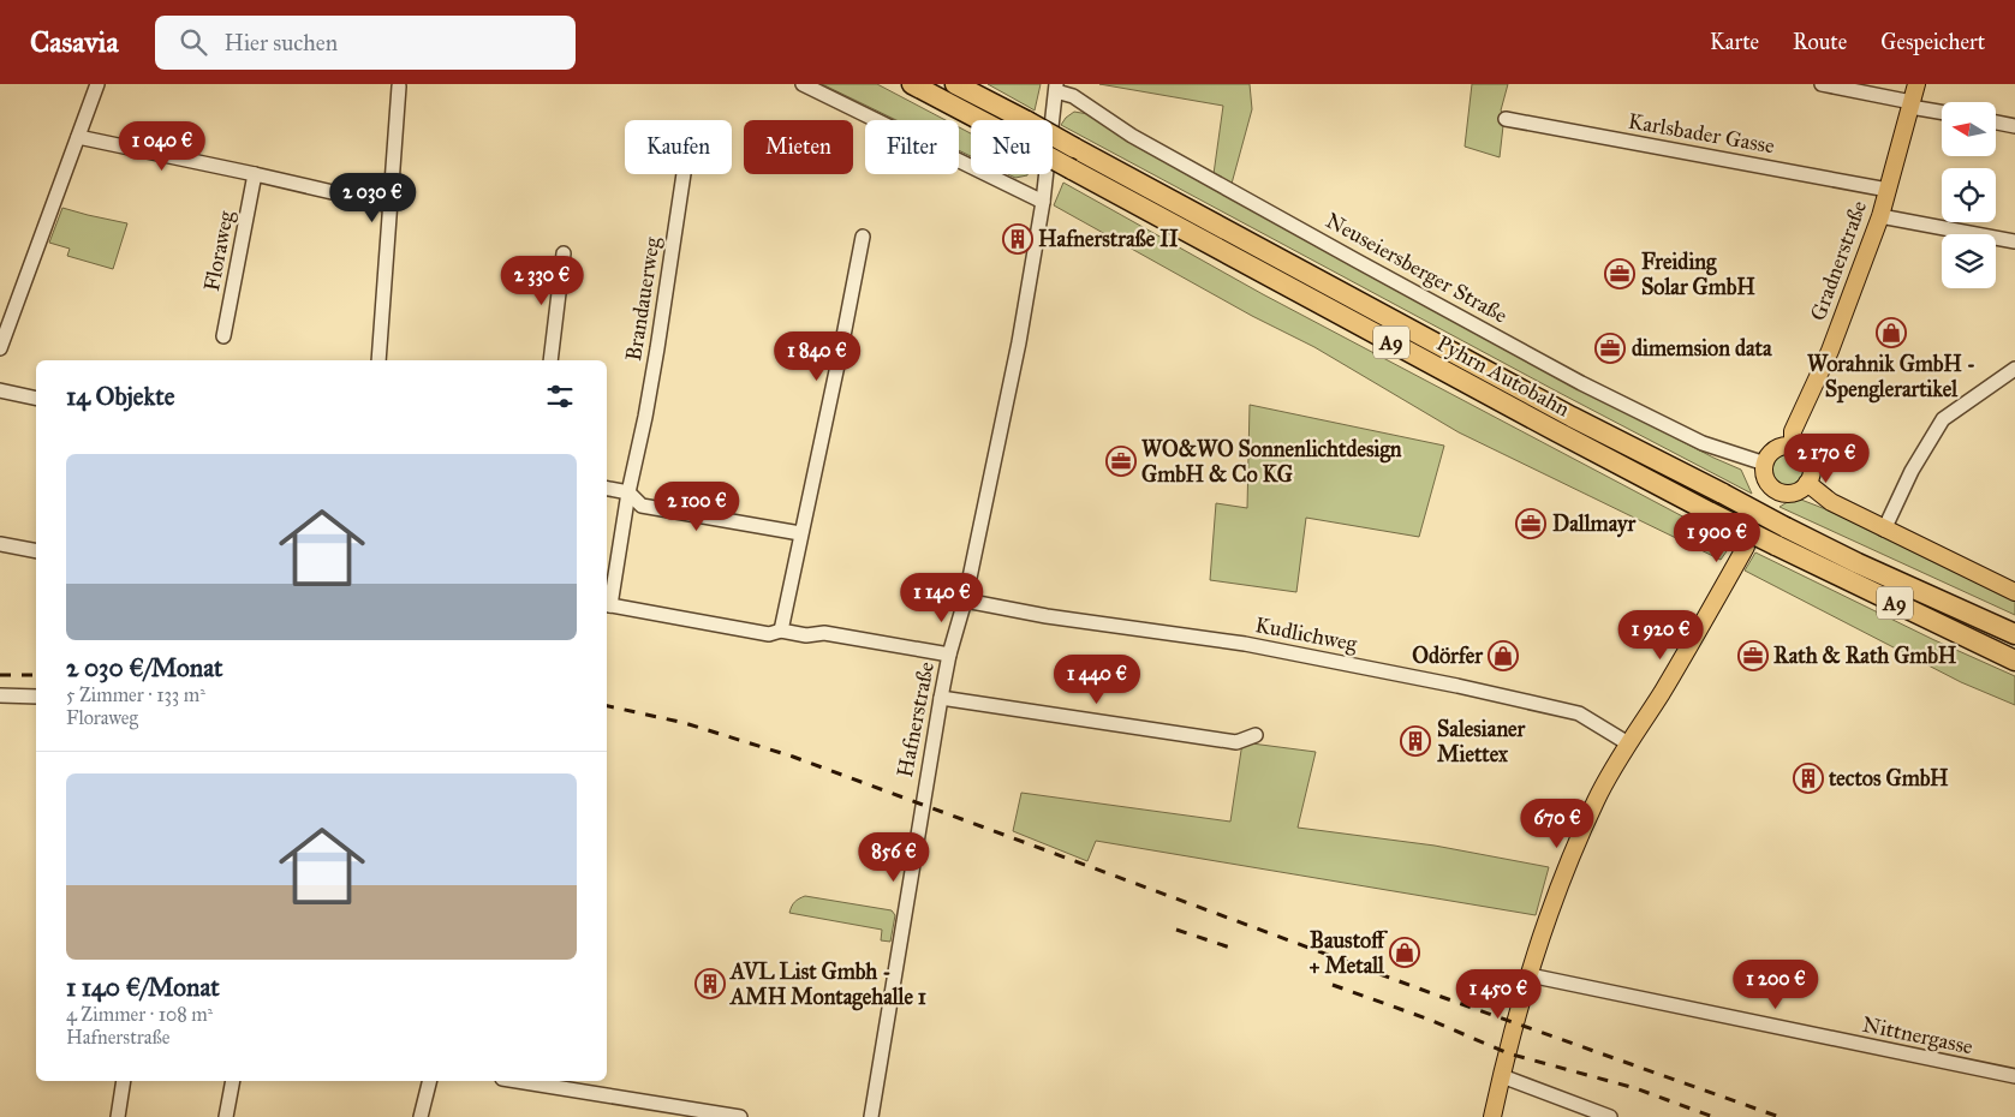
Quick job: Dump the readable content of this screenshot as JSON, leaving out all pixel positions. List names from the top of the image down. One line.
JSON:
{"streets":{"highway":["A9","Pyhrn Autobahn"],"main road":["Gradnerstraße"],"street":["Karlsbader Gasse","Floraweg","Neuseiersberger Straße","Brandauerweg","Kudlichweg","Hafnerstraße","Nittnergasse"]},"crossings":[["Karlsbader Gasse","Gradnerstraße"],["Gradnerstraße","Neuseiersberger Straße"],["Neuseiersberger Straße","Hafnerstraße"],["Brandauerweg","Hafnerstraße"],["Kudlichweg","Hafnerstraße"]],"places":{"building":["Hafnerstraße II","Salesianer Miettex","tectos GmbH","AVL List Gmbh - AMH Montagehalle 1"],"office":["Freiding Solar GmbH","dimemsion data","WO&WO Sonnenlichtdesign GmbH & Co KG","Dallmayr","Rath & Rath GmbH"],"shop":["Worahnik GmbH - Spenglerartikel","Odörfer","Baustoff + Metall"]},"north":"left","page":{"header":"Casavia","search":"Hier suchen","nav":["Karte","Route","Gespeichert"],"chip":["Kaufen","Mieten","Filter","Neu"],"price":["1 040 €","2 030 €","2 330 €","1 840 €","2 170 €","2 100 €","1 900 €","1 140 €","1 920 €","1 440 €","670 €","856 €","1 200 €","1 450 €"],"heading":"14 Objekte","list":[{"name":"2 030 €/Monat","note":"5 Zimmer · 133 m² · Floraweg"},{"name":"1 140 €/Monat","note":"4 Zimmer · 108 m² · Hafnerstraße"}]}}
